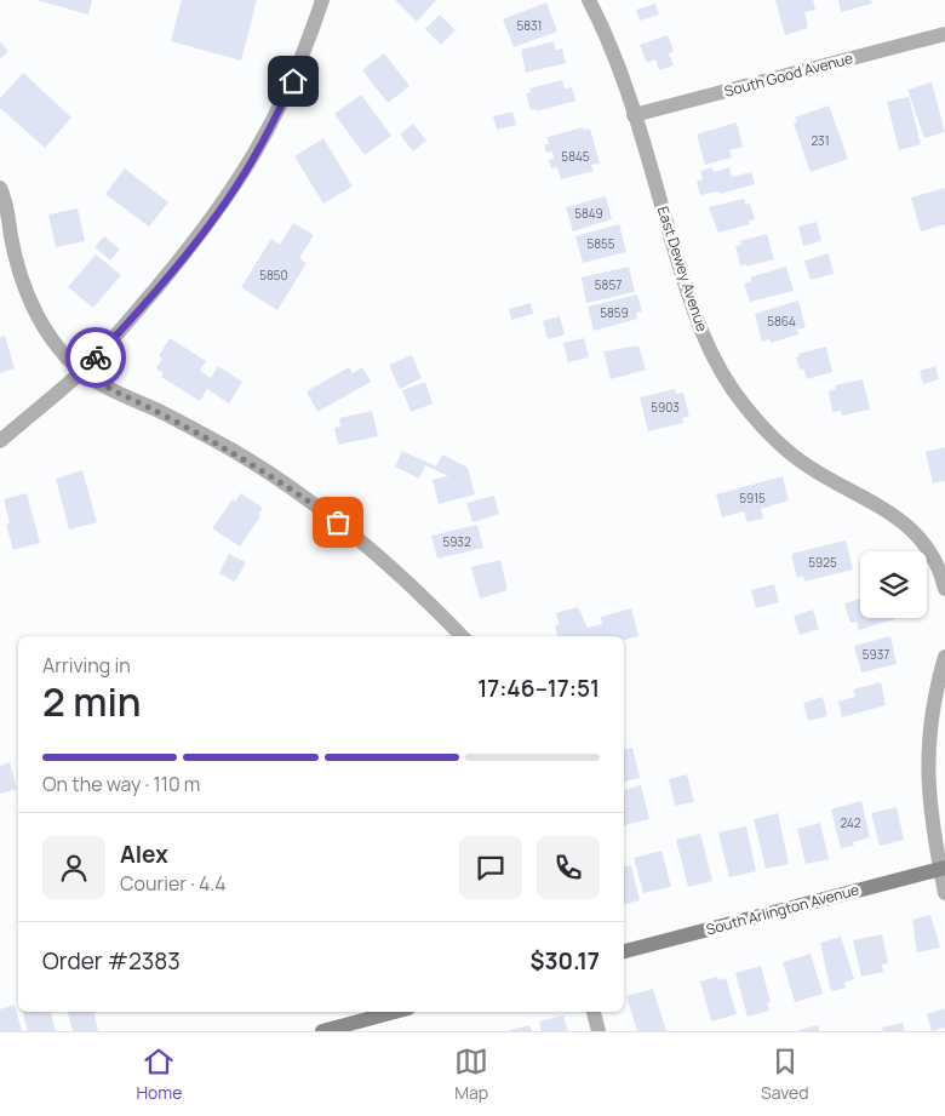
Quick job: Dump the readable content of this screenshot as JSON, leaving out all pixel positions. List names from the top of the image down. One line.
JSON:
{"streets":{"main road":["South Arlington Avenue"],"street":["South Good Avenue","East Dewey Avenue"]},"crossings":[["South Good Avenue","East Dewey Avenue"]],"house_numbers":["5831","231","5845","5849","5855","5850","5857","5859","5864","5903","5915","5932","5925","5937","242"],"page":{"heading":["2 min","Arriving in","17:46–17:51"],"panel":["Alex","Courier · 4.4","Order #2383","$30.17"],"bar":"On the way · 110 m","tabs":["Home","Map","Saved"]}}
